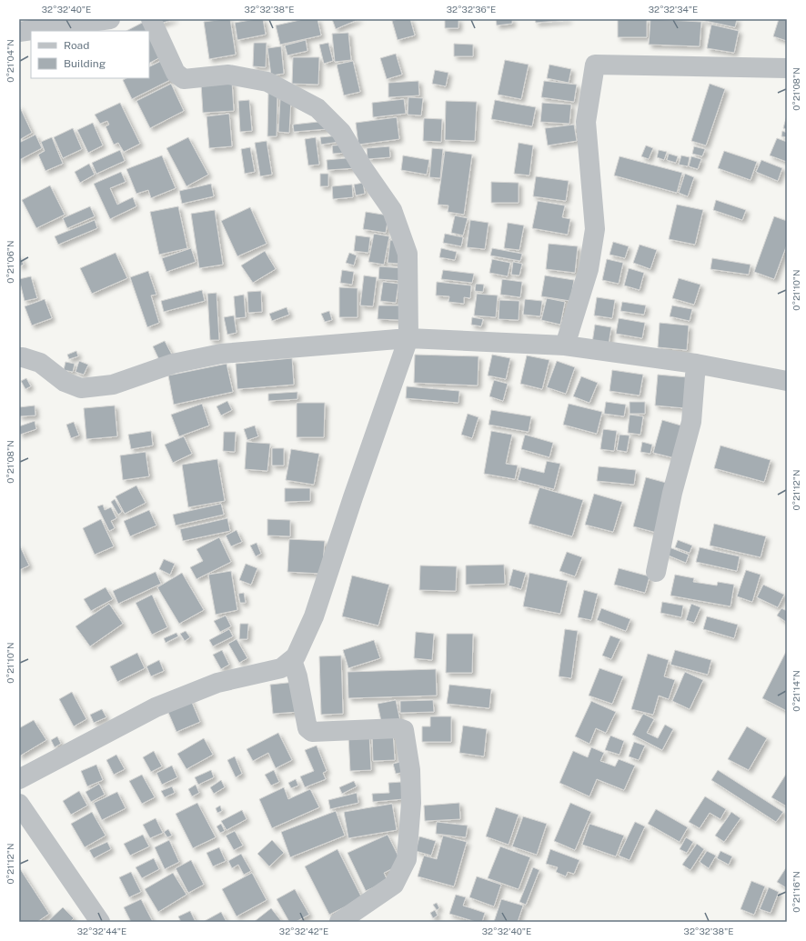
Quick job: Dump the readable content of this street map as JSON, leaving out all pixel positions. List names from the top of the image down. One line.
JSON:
{"legend":["Road","Building"],"coordinates":["32°32'40\"E","32°32'38\"E","32°32'36\"E","32°32'34\"E","0°21'04\"N","0°21'08\"N","0°21'06\"N","0°21'10\"N","0°21'12\"N","0°21'14\"N","0°21'16\"N","32°32'44\"E","32°32'42\"E"]}
